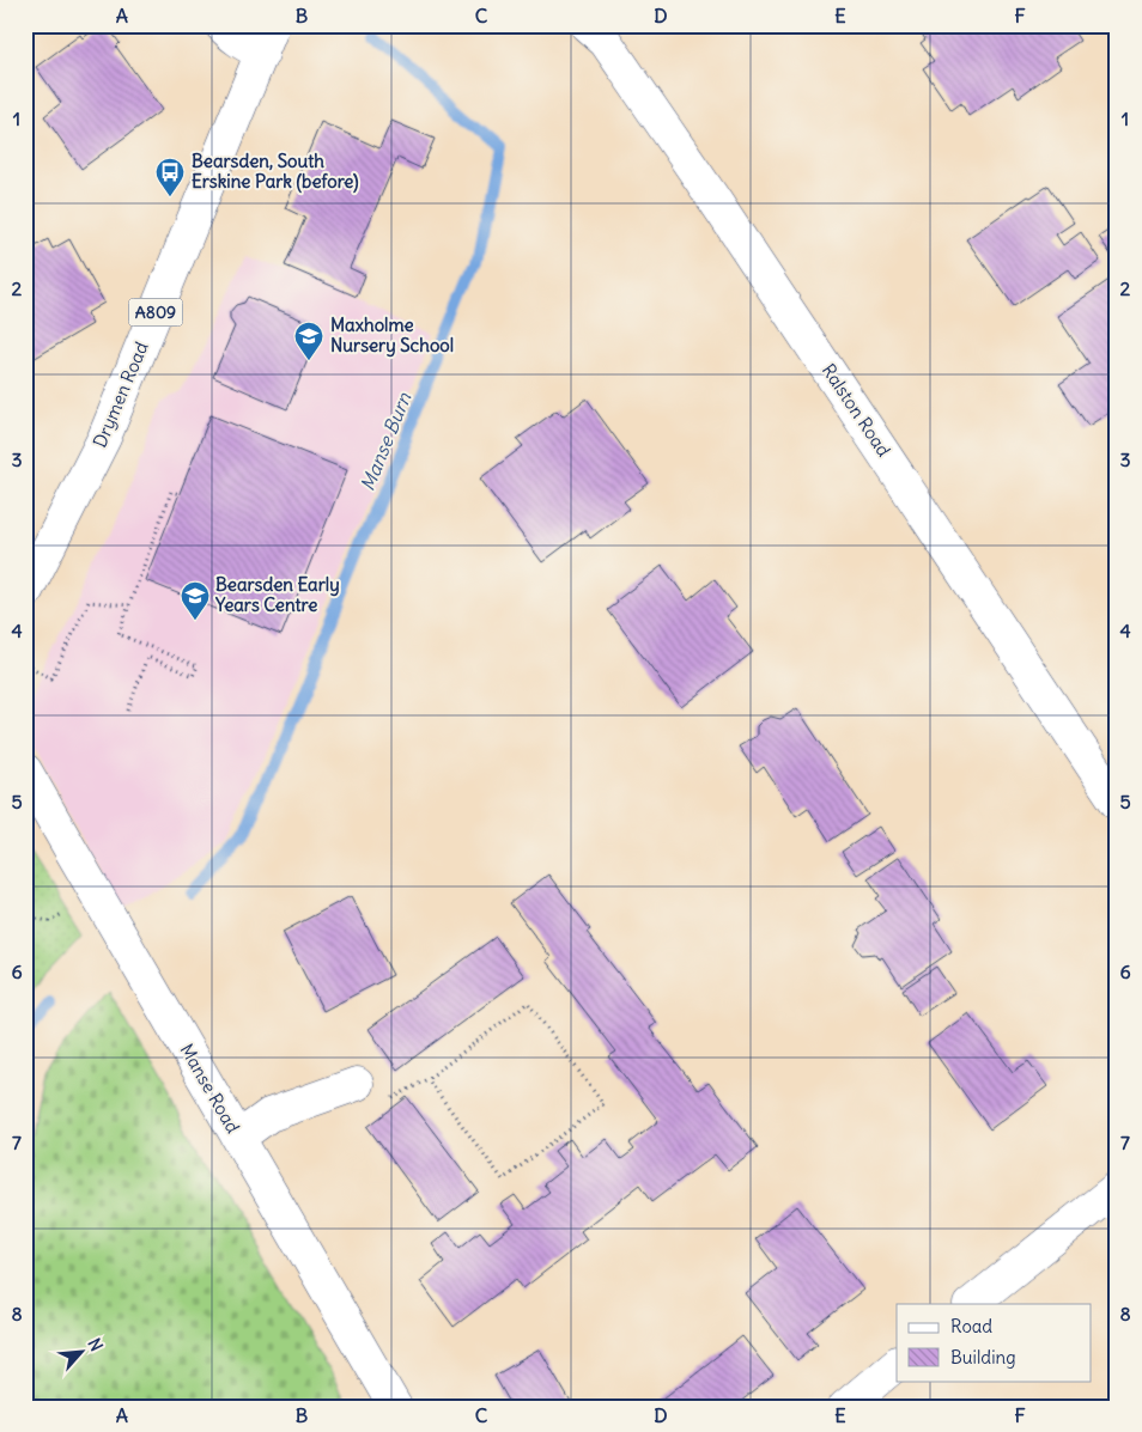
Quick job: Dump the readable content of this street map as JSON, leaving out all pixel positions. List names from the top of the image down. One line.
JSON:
{"streets":{"street":["A809","Drymen Road","Ralston Road","Manse Road"]},"water":["Manse Burn"],"places":{"bus stop":["Bearsden, South Erskine Park (before)"],"school or university":["Maxholme Nursery School","Bearsden Early Years Centre"]},"legend":["Road","Building"],"north":"top right","grid":{"columns":["A","B","C","D","E","F"],"rows":["1","2","3","4","5","6","7","8"]}}
